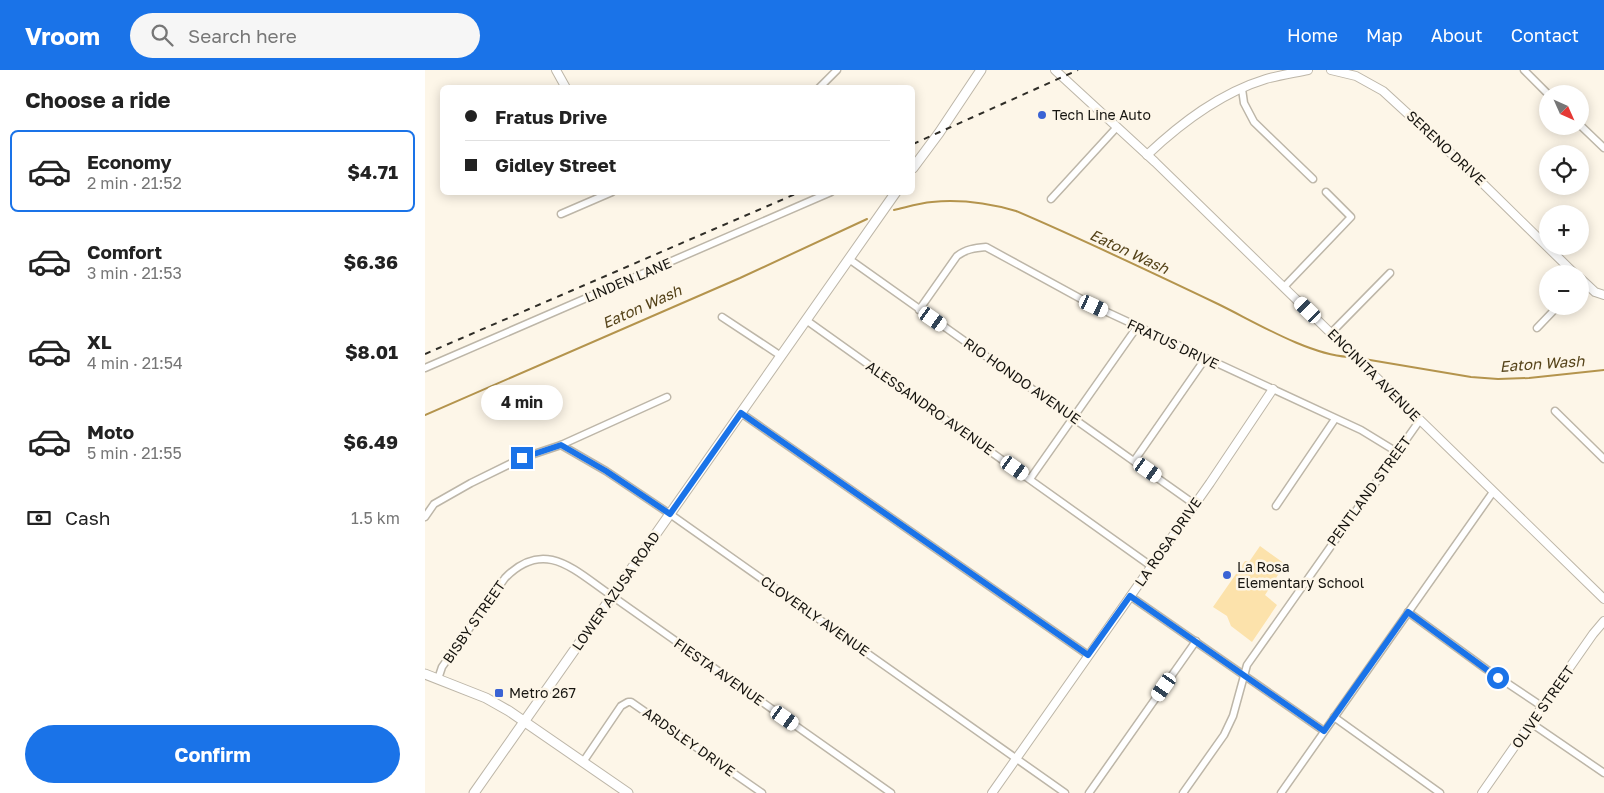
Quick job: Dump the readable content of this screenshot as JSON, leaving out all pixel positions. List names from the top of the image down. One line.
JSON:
{"streets":{"main road":["LOWER AZUSA ROAD"],"street":["SERENO DRIVE","LINDEN LANE","FRATUS DRIVE","ENCINITA AVENUE","RIO HONDO AVENUE","ALESSANDRO AVENUE","PENTLAND STREET","LA ROSA DRIVE","CLOVERLY AVENUE","BISBY STREET","FIESTA AVENUE","OLIVE STREET","ARDSLEY DRIVE"]},"crossings":[["FRATUS DRIVE","RIO HONDO AVENUE"],["FRATUS DRIVE","PENTLAND STREET"],["FRATUS DRIVE","LA ROSA DRIVE"],["ENCINITA AVENUE","PENTLAND STREET"],["RIO HONDO AVENUE","LA ROSA DRIVE"],["RIO HONDO AVENUE","LOWER AZUSA ROAD"],["ALESSANDRO AVENUE","LA ROSA DRIVE"],["ALESSANDRO AVENUE","LOWER AZUSA ROAD"],["LA ROSA DRIVE","CLOVERLY AVENUE"],["LOWER AZUSA ROAD","CLOVERLY AVENUE"],["LOWER AZUSA ROAD","FIESTA AVENUE"],["BISBY STREET","FIESTA AVENUE"]],"water":["Eaton Wash"],"places":{"other":["Tech Line Auto","La Rosa Elementary School"],"transit":["Metro 267"]},"north":"bottom right","page":{"header":"Vroom","search":"Search here","nav":["Home","Map","About","Contact"],"heading":"Choose a ride","map_buttons":["+","−"],"banner":["Fratus Drive","Gidley Street"],"list":[{"name":"Economy","note":"2 min · 21:52","value":"$4.71"},{"name":"Comfort","note":"3 min · 21:53","value":"$6.36"},{"name":"XL","note":"4 min · 21:54","value":"$8.01"},{"name":"Moto","note":"5 min · 21:55","value":"$6.49"}],"bubble":"4 min","pay":["Cash","1.5 km"],"buttons":"Confirm"}}
